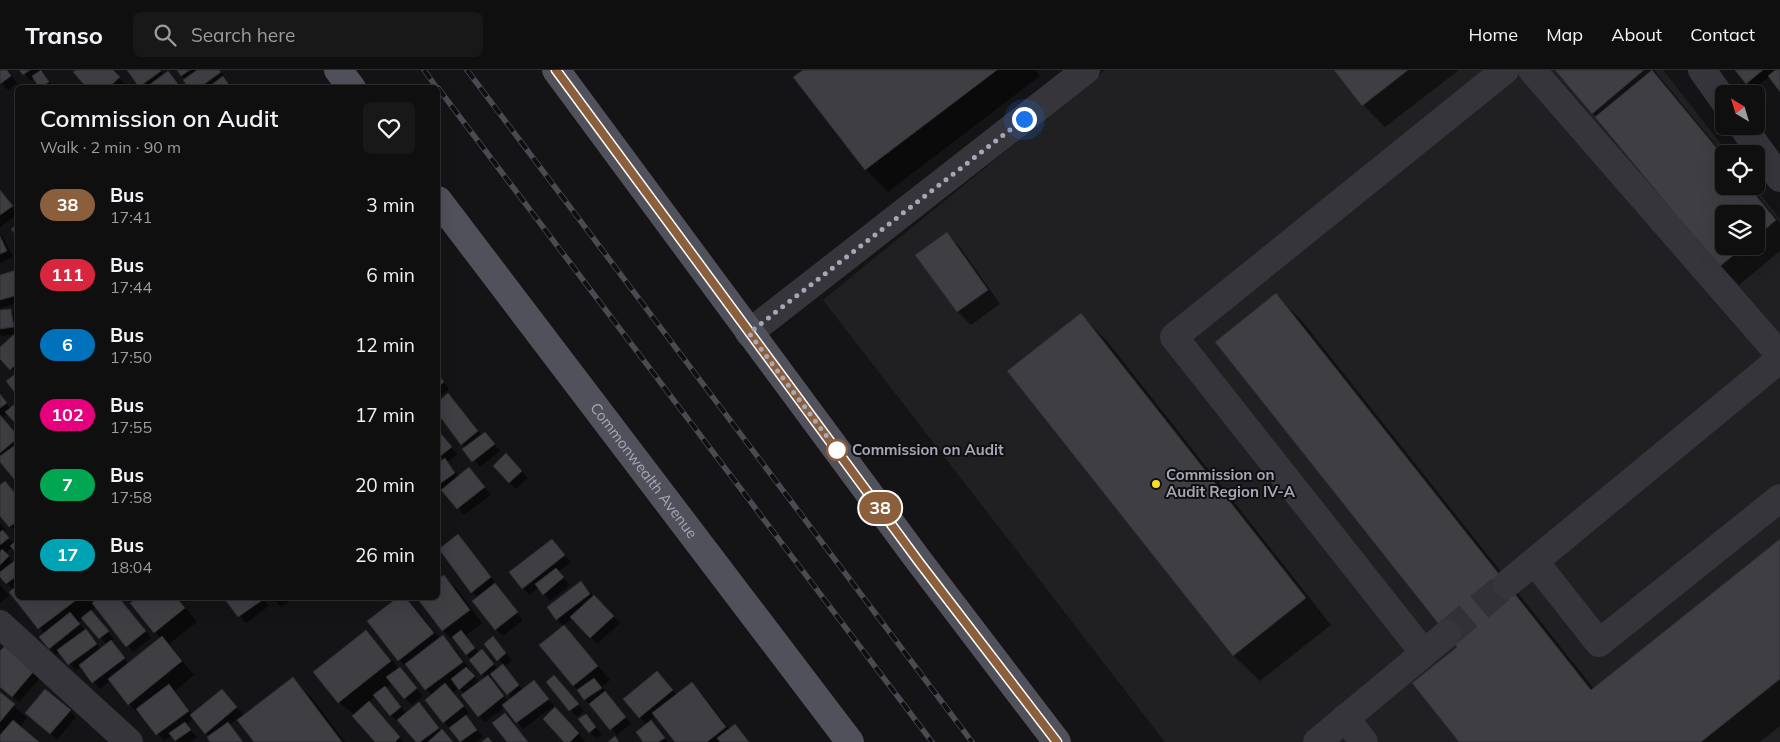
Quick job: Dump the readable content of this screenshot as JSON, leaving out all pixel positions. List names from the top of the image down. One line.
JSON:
{"streets":{"main road":["Commonwealth Avenue"]},"places":["Commission on Audit","Commission on Audit Region IV-A"],"lines":["bus line 38"],"north":"top left","page":{"header":"Transo","search":"Search here","nav":["Home","Map","About","Contact"],"on_map":"38","heading":["Commission on Audit","Walk · 2 min · 90 m"],"list":[{"mark":"38","name":"Bus","note":"17:41","value":"3 min"},{"mark":"111","name":"Bus","note":"17:44","value":"6 min"},{"mark":"6","name":"Bus","note":"17:50","value":"12 min"},{"mark":"102","name":"Bus","note":"17:55","value":"17 min"},{"mark":"7","name":"Bus","note":"17:58","value":"20 min"},{"mark":"17","name":"Bus","note":"18:04","value":"26 min"}]}}
